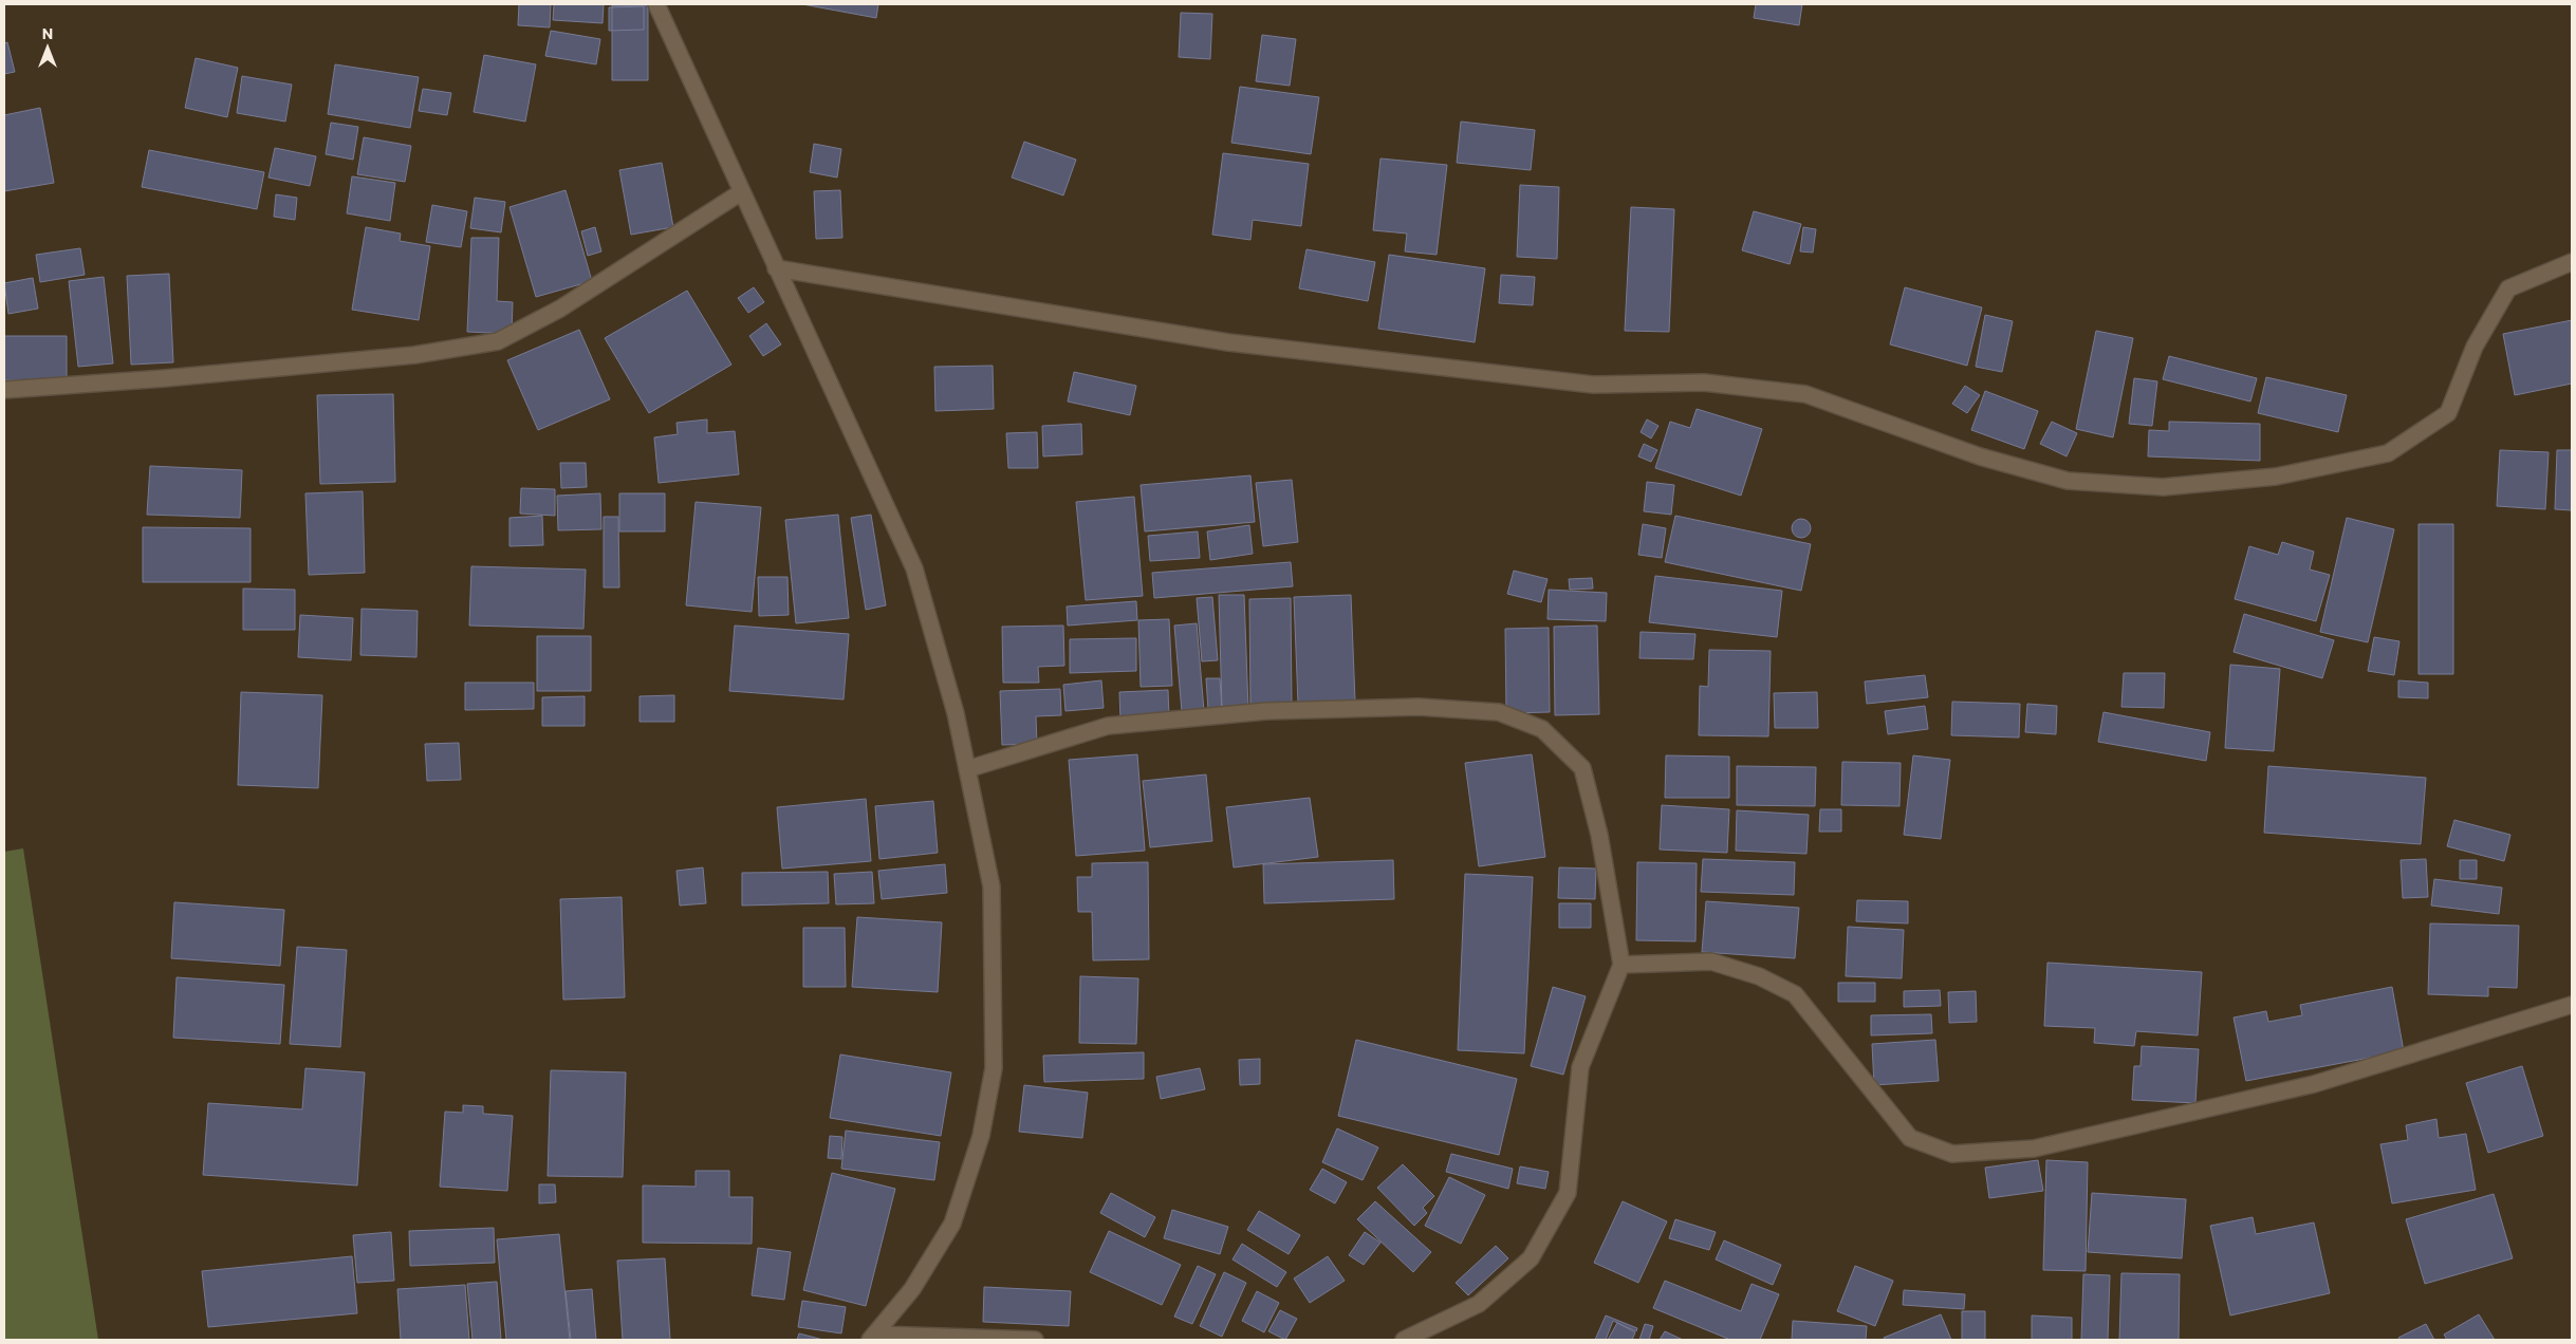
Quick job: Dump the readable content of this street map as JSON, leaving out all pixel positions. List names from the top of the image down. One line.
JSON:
{"north":"top"}
